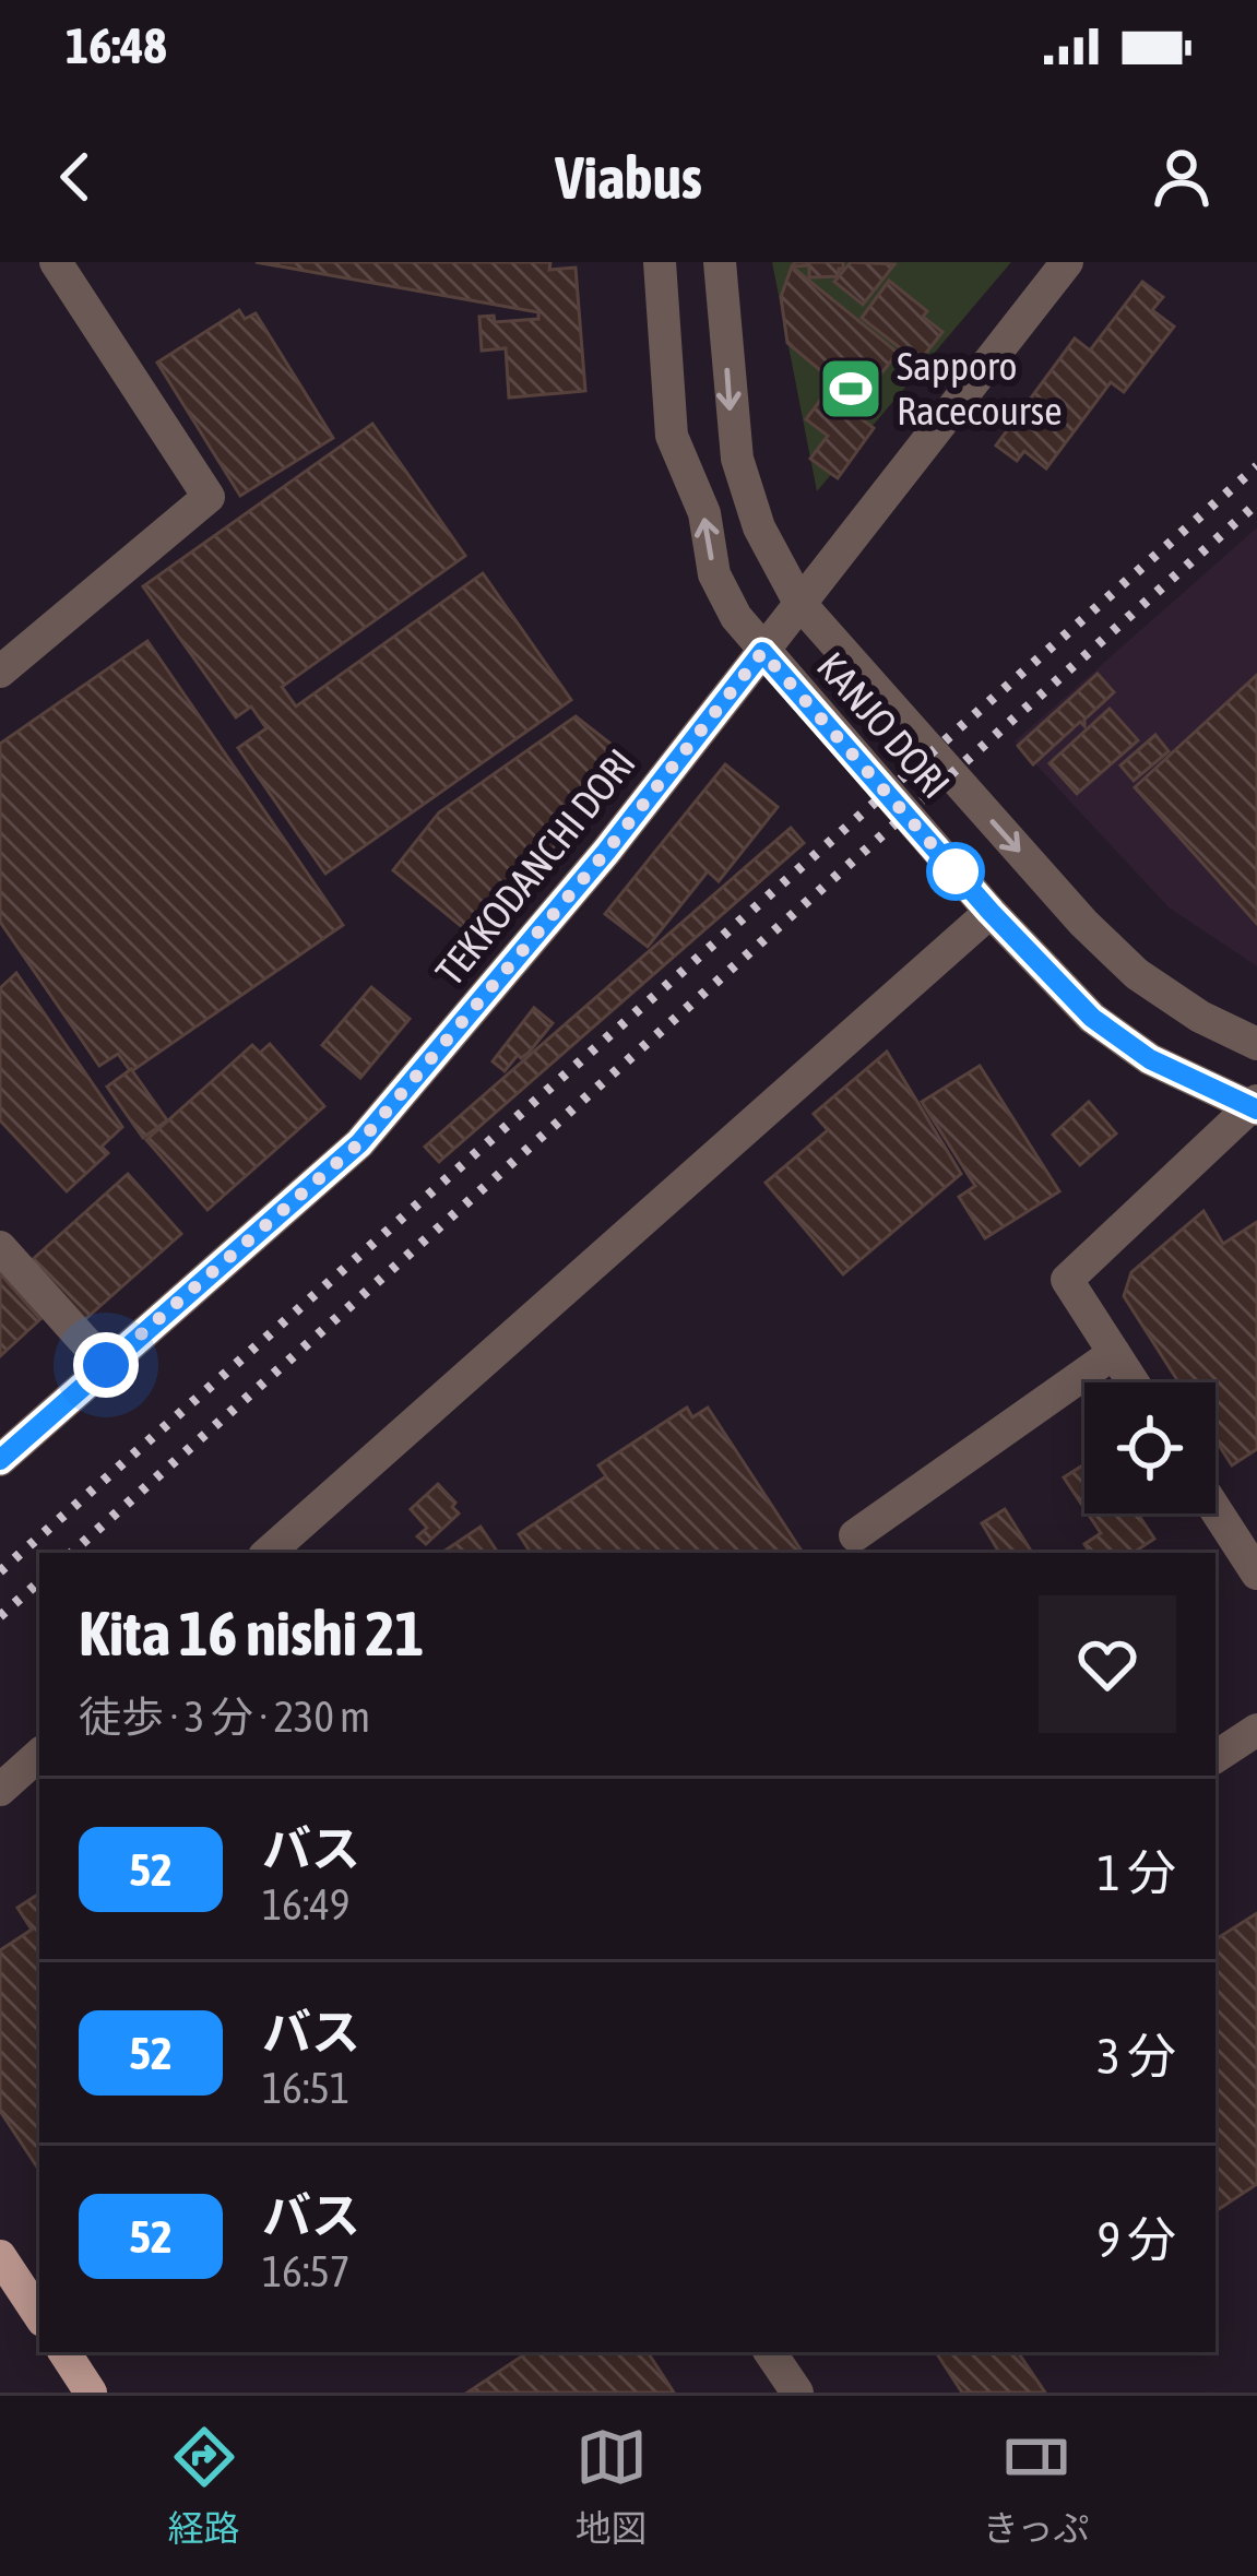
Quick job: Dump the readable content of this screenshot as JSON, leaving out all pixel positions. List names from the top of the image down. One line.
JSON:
{"streets":{"street":["KANJO DORI","TEKKODANCHI DORI"]},"crossings":[["KANJO DORI","TEKKODANCHI DORI"]],"places":{"sports":["Sapporo Racecourse"]},"lines":["bus line 52"],"page":{"status":"16:48","header":"Viabus","heading":["Kita 16 nishi 21","徒歩 · 3 分 · 230 m"],"list":[{"mark":"52","name":"バス","note":"16:49","value":"1 分"},{"mark":"52","name":"バス","note":"16:51","value":"3 分"},{"mark":"52","name":"バス","note":"16:57","value":"9 分"}],"tabs":["経路","地図","きっぷ"]}}
